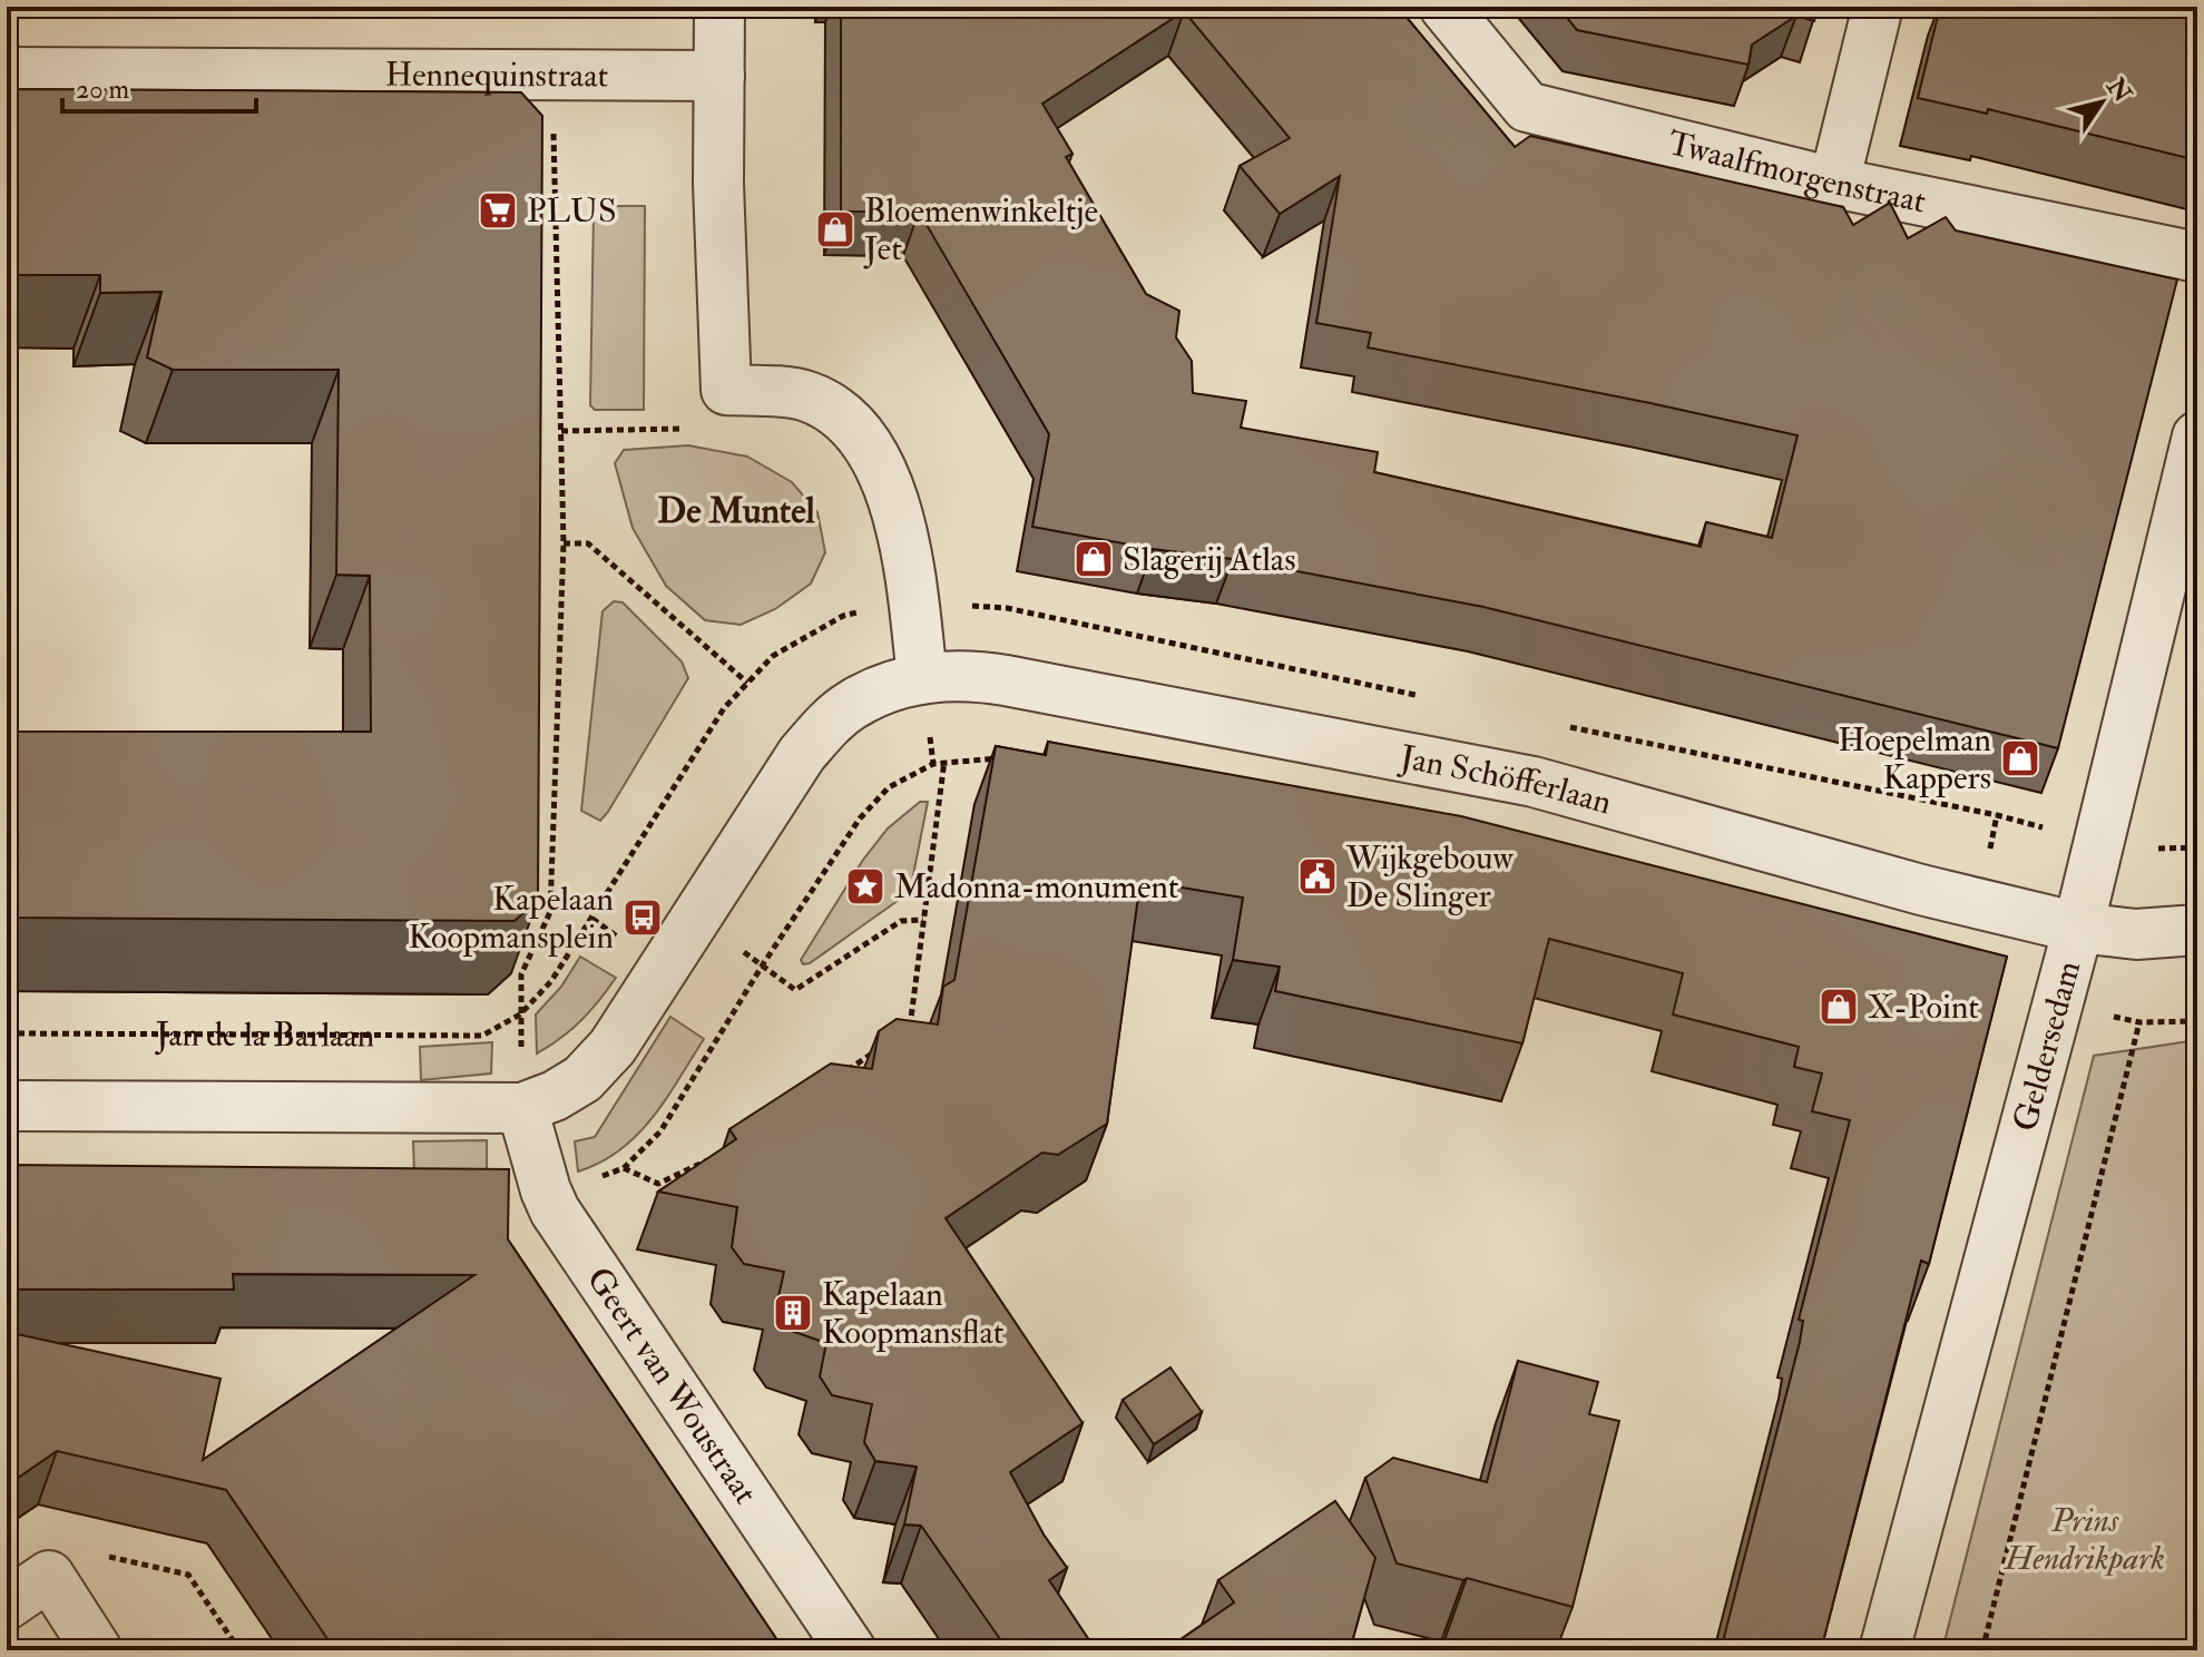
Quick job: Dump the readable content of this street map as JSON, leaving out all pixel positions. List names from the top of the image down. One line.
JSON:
{"streets":{"street":["Hennequinstraat","Twaalfmorgenstraat","Jan Schöfferlaan","Geldersedam","Geert van Woustraat"],"path":["Jan de la Barlaan"]},"crossings":[["Jan Schöfferlaan","Geldersedam"]],"districts":["De Muntel"],"parks":["Prins Hendrikpark"],"places":{"supermarket":["PLUS"],"shop":["Bloemenwinkeltje Jet","Slagerij Atlas","Hoepelman Kappers","X-Point"],"public building":["Wijkgebouw De Slinger"],"place":["Madonna-monument"],"bus stop":["Kapelaan Koopmansplein"],"building":["Kapelaan Koopmansflat"]},"scale_bar":"20 m","north":"top right"}
